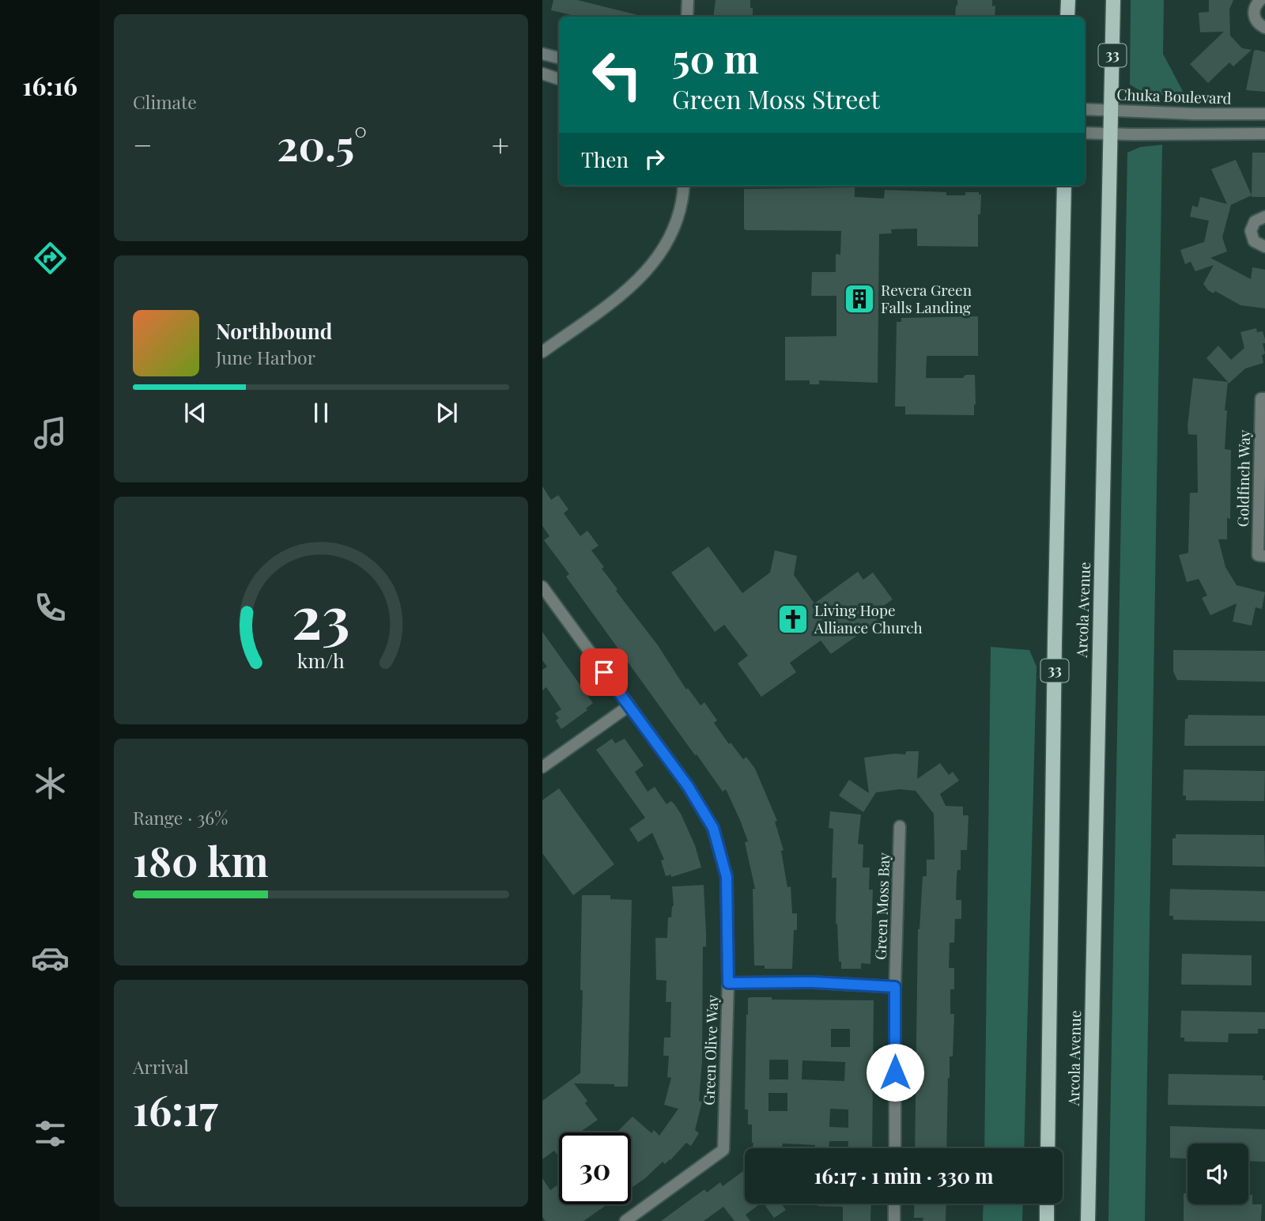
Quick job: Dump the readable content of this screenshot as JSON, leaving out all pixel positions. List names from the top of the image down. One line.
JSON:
{"streets":{"main road":["33","Arcola Avenue"],"street":["Chuka Boulevard","Goldfinch Way","Green Moss Bay","Green Olive Way"]},"crossings":[["Chuka Boulevard","Arcola Avenue"]],"places":{"building":["Revera Green Falls Landing"],"church":["Living Hope Alliance Church"]},"page":{"tabs":"16:16","tile":["Climate",["Range · 36%","180 km"],["Arrival","16:17"]],"turn":["50 m","Green Moss Street"],"heat":["−","20.5°","+"],"then":"Then","song":["Northbound","June Harbor"],"limit":"30","trip":"16:17 · 1 min · 330 m","gauge":["23","km/h"]}}
